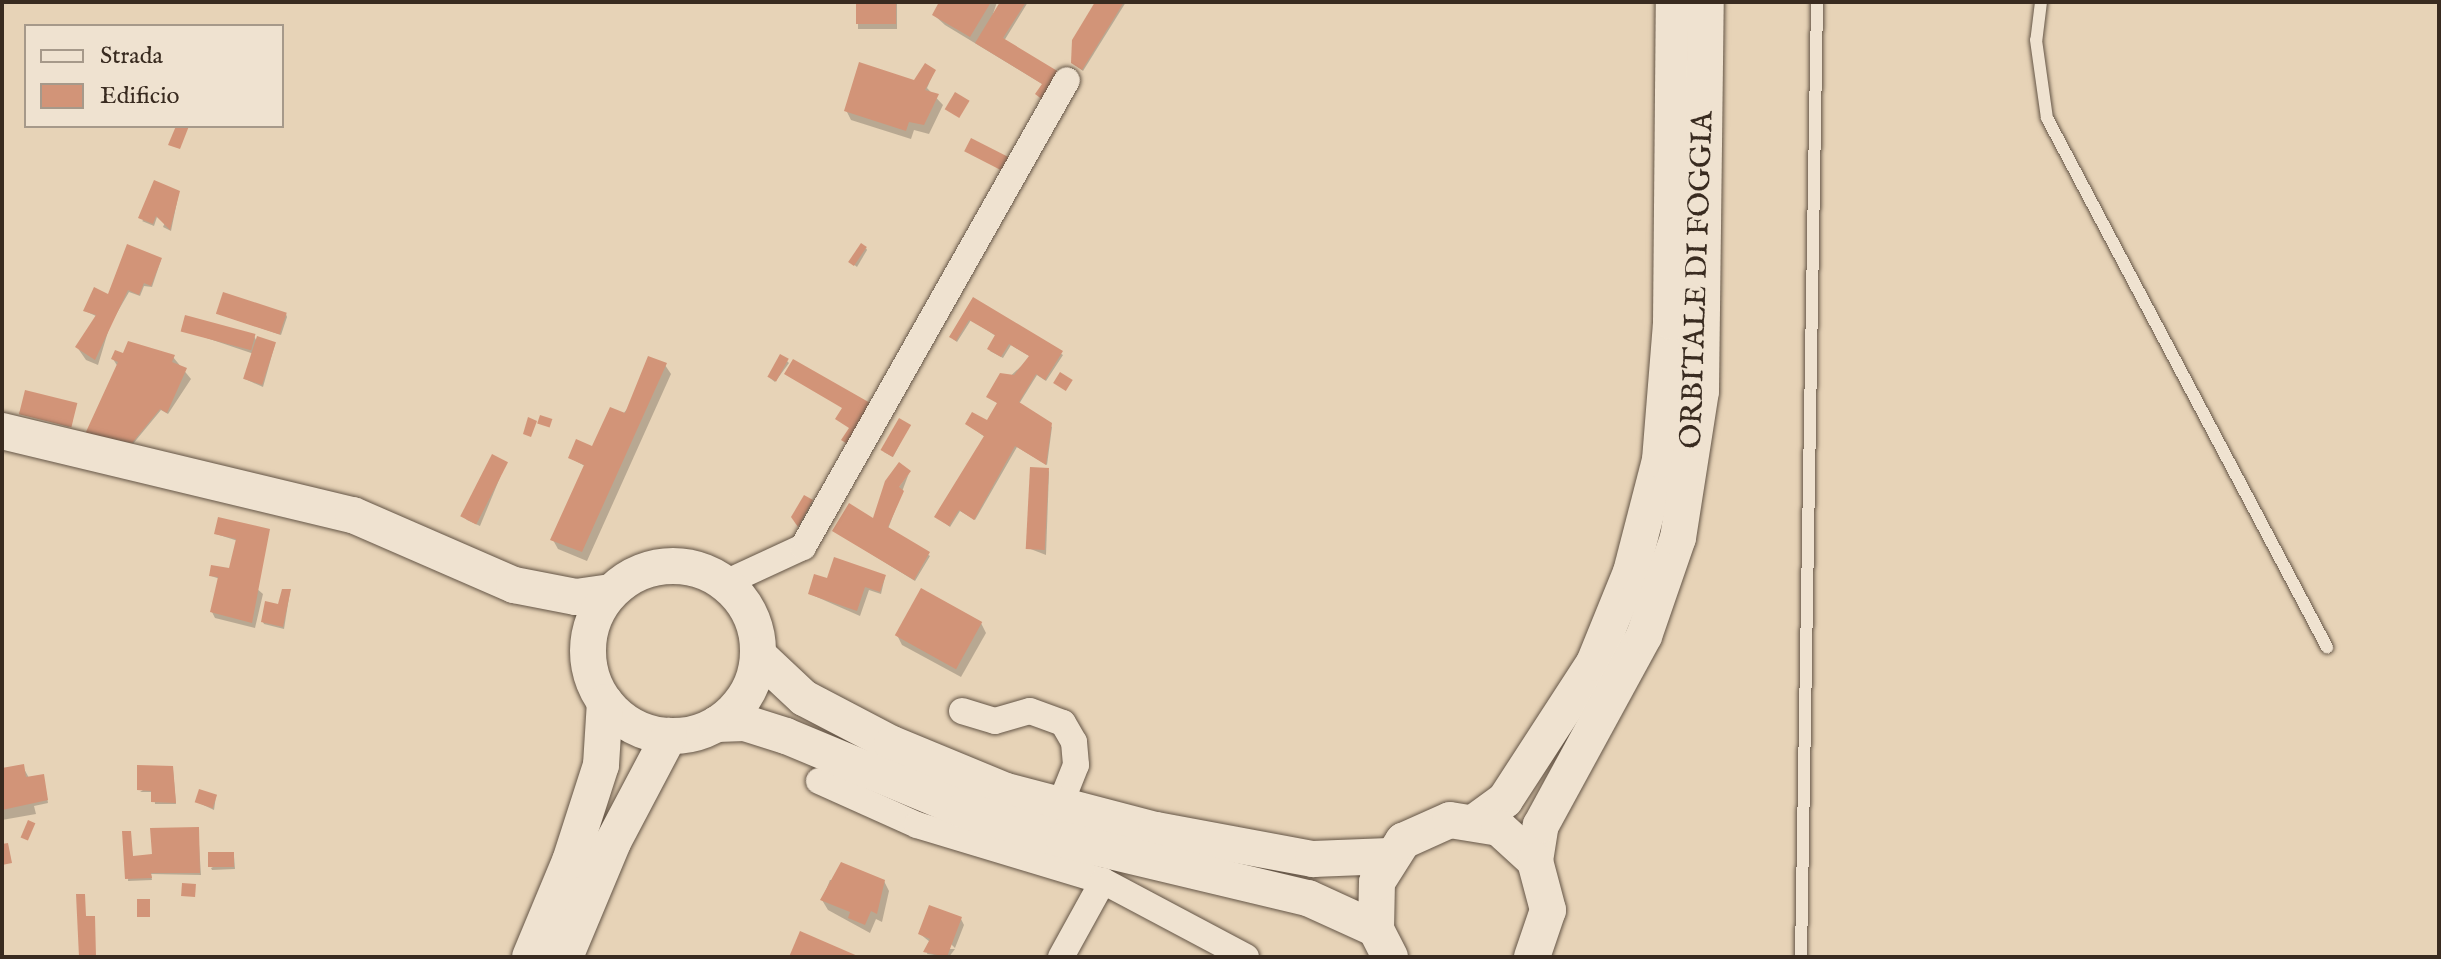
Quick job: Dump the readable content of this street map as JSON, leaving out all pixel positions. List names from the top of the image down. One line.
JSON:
{"streets":{"main road":["ORBITALE DI FOGGIA"]},"legend":["Strada","Edificio"]}
